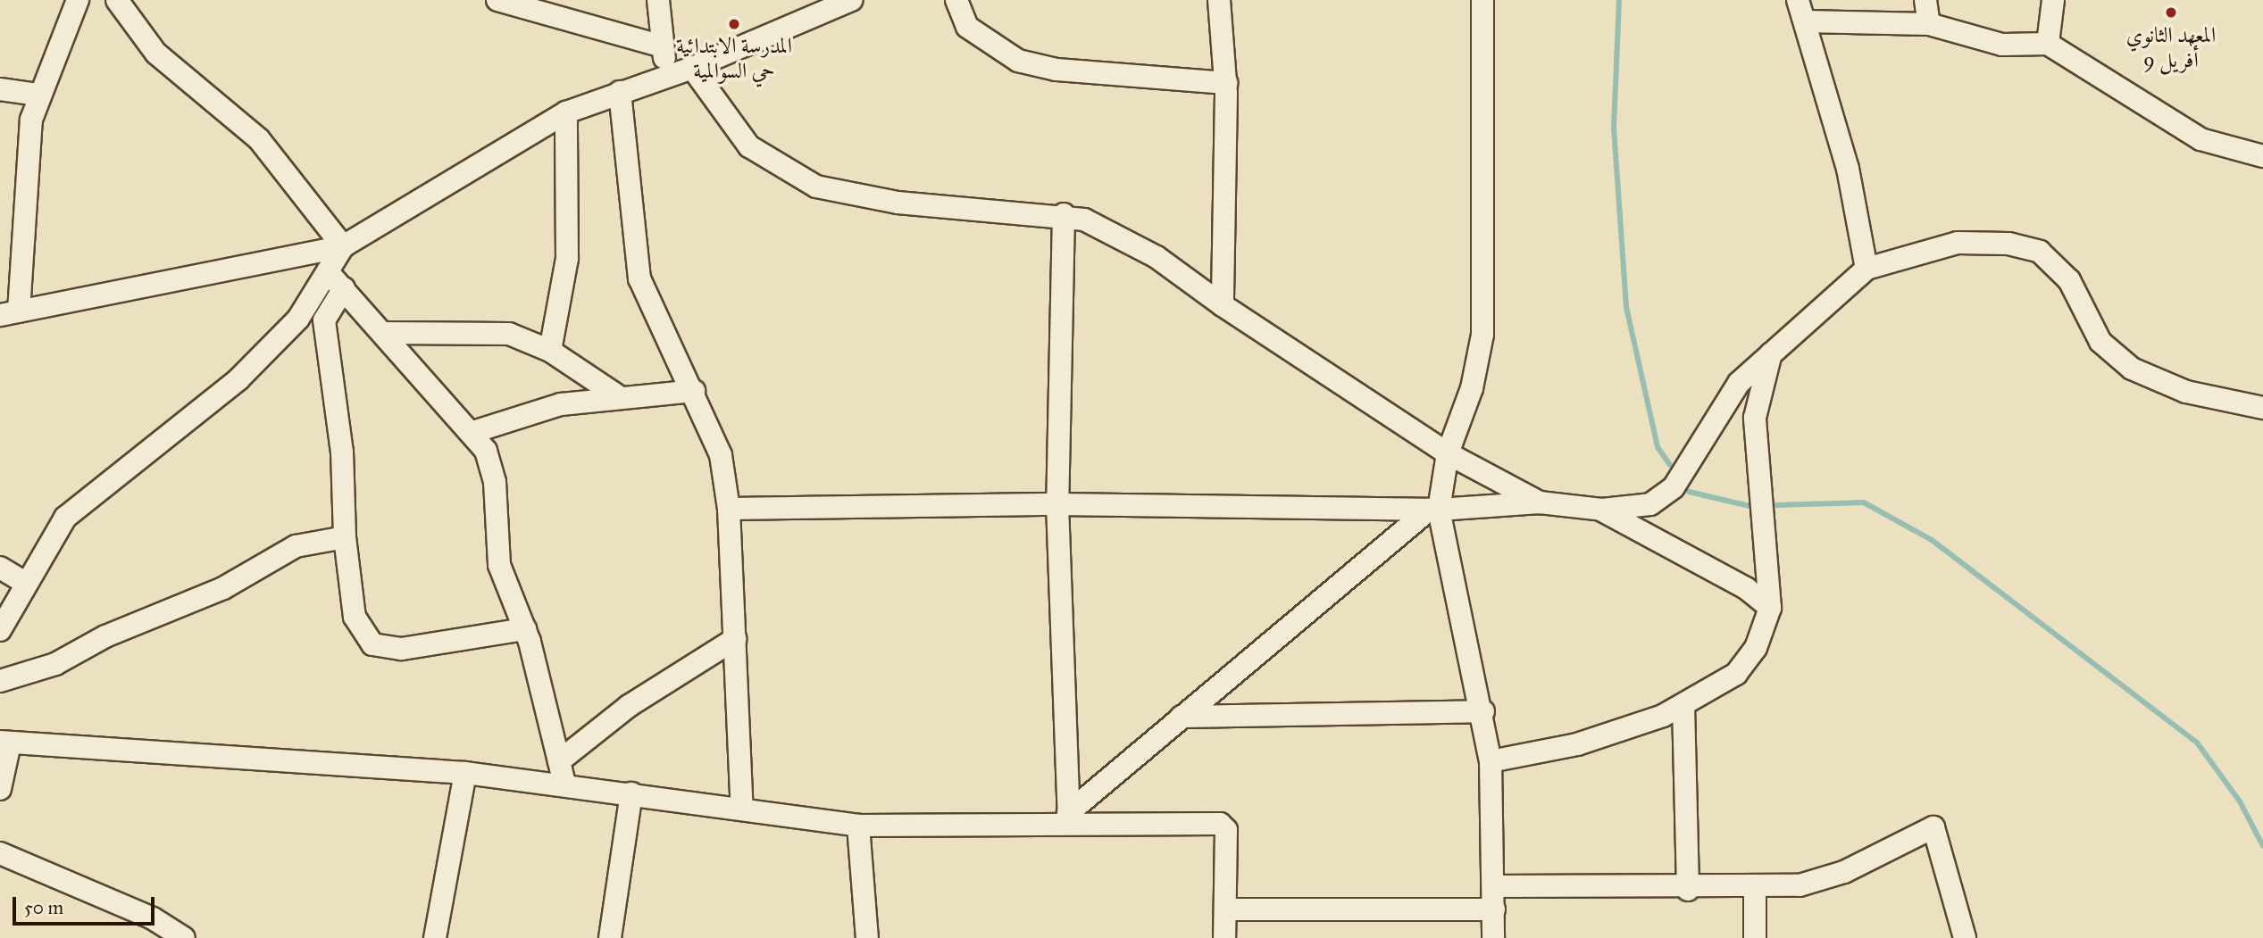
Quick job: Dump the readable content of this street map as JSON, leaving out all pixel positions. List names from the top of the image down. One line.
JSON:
{"places":["المعهد الثانوي 9 أفريل","المدرسة الابتدائية حي السوالمية"],"scale_bar":"50 m"}
